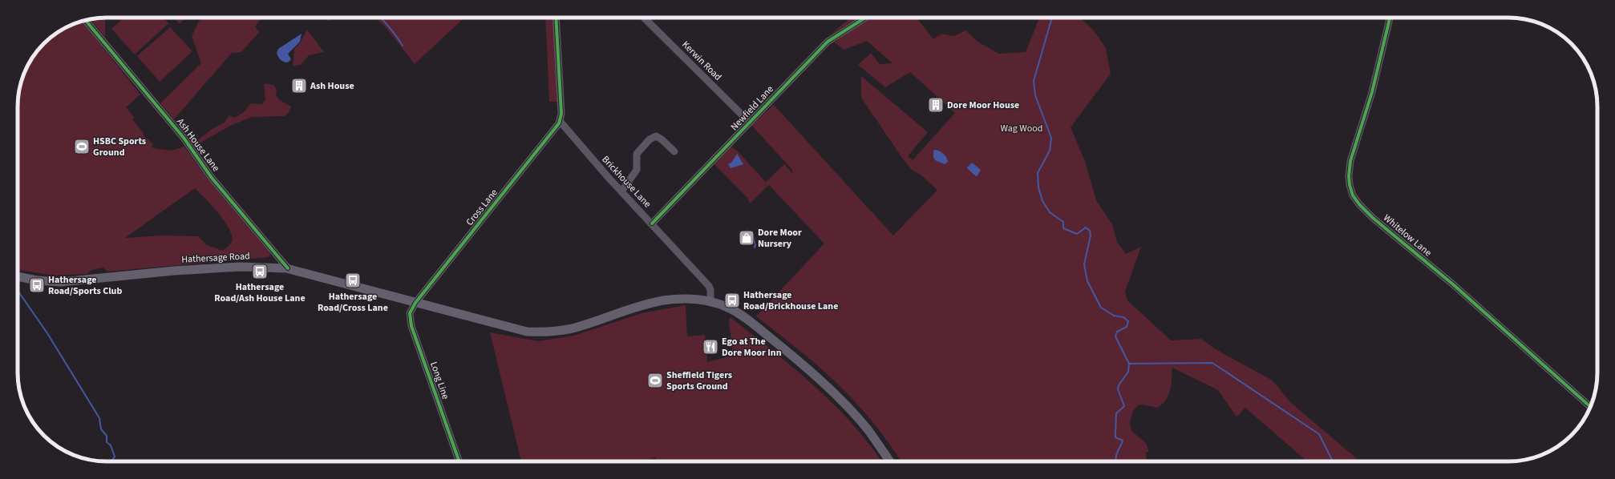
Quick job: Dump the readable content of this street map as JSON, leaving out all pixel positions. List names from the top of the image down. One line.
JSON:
{"streets":{"main road":["Hathersage Road"],"street":["Kerwin Road","Newfield Lane","Ash House Lane","Brickhouse Lane","Cross Lane","Whitelow Lane","Long Line"]},"crossings":[["Kerwin Road","Newfield Lane"],["Newfield Lane","Brickhouse Lane"],["Ash House Lane","Hathersage Road"],["Brickhouse Lane","Cross Lane"],["Brickhouse Lane","Hathersage Road"],["Cross Lane","Hathersage Road"],["Cross Lane","Long Line"],["Hathersage Road","Long Line"]],"parks":["Wag Wood"],"places":{"building":["Ash House","Dore Moor House"],"sports":["HSBC Sports Ground","Sheffield Tigers Sports Ground"],"shop":["Dore Moor Nursery"],"bus stop":["Hathersage Road/Ash House Lane","Hathersage Road/Cross Lane","Hathersage Road/Sports Club","Hathersage Road/Brickhouse Lane"],"restaurant":["Ego at The Dore Moor Inn"]}}
